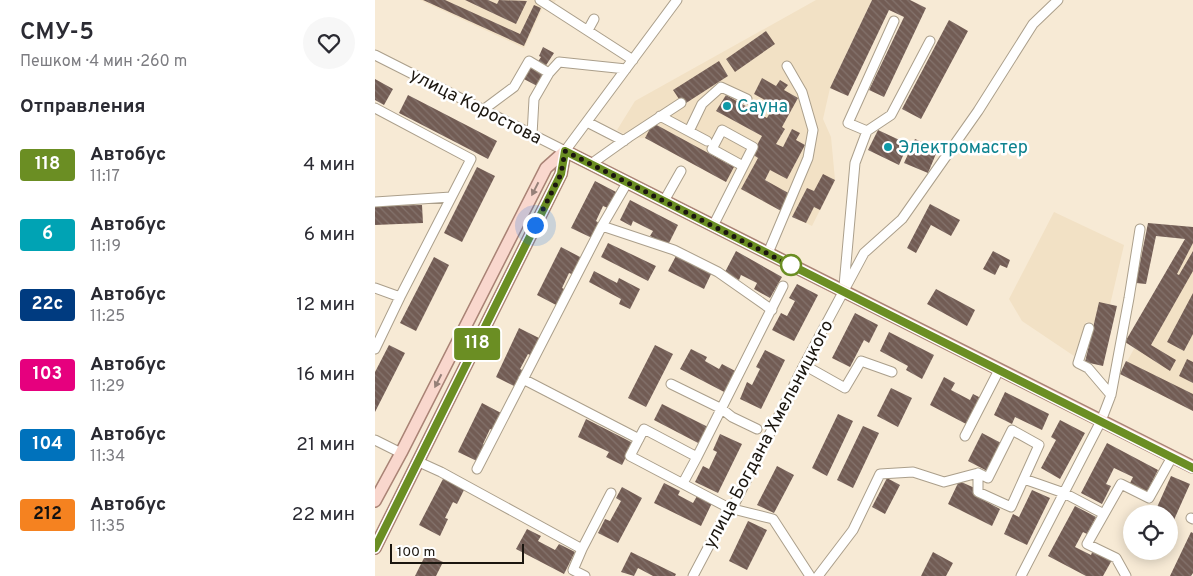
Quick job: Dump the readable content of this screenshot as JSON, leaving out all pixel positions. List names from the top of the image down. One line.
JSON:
{"streets":{"main road":["улица Коростова"],"street":["улица Богдана Хмельницкого"]},"crossings":[["улица Коростова","улица Богдана Хмельницкого"]],"places":["Сауна","Электромастер"],"lines":["bus line 118"],"scale_bar":"100 m","page":{"heading":[["СМУ-5","Пешком · 4 мин · 260 m"],"Отправления"],"on_map":"118","list":[{"mark":"118","name":"Автобус","note":"11:17","value":"4 мин"},{"mark":"6","name":"Автобус","note":"11:19","value":"6 мин"},{"mark":"22с","name":"Автобус","note":"11:25","value":"12 мин"},{"mark":"103","name":"Автобус","note":"11:29","value":"16 мин"},{"mark":"104","name":"Автобус","note":"11:34","value":"21 мин"},{"mark":"212","name":"Автобус","note":"11:35","value":"22 мин"}],"scale":"100 m"}}
